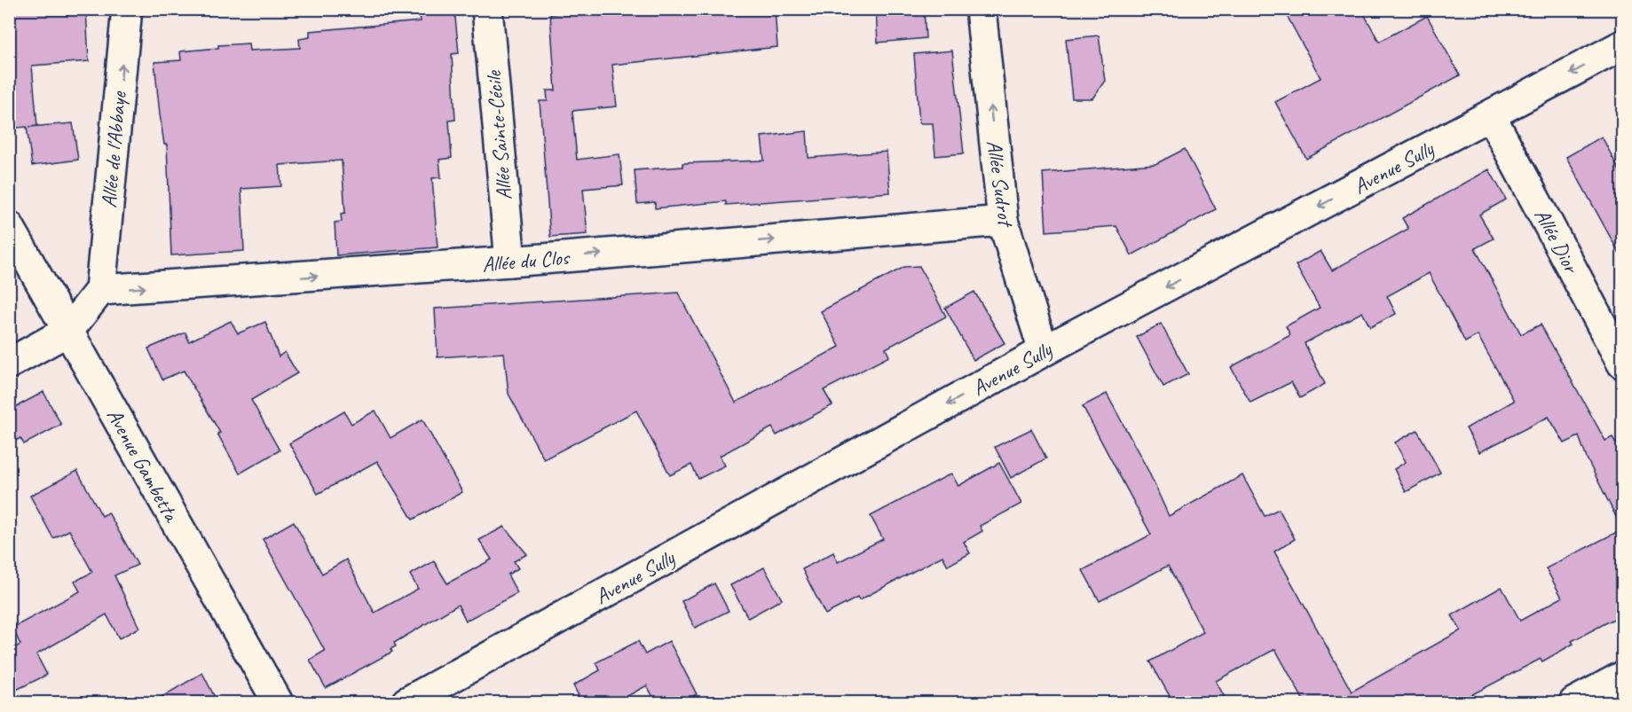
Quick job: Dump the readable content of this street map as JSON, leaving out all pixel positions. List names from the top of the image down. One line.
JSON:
{"streets":{"street":["Allée Sainte-Cécile","Allée de l'Abbaye","Avenue Sully","Allée Sudrot","Allée Dior","Allée du Clos","Avenue Gambetta"]},"crossings":[["Allée Sainte-Cécile","Allée du Clos"],["Allée de l'Abbaye","Allée du Clos"],["Avenue Sully","Allée Sudrot"],["Avenue Sully","Allée Dior"],["Allée Sudrot","Allée du Clos"]],"one_way":["Allée de l'Abbaye","Avenue Sully","Allée Sudrot","Allée du Clos"]}
